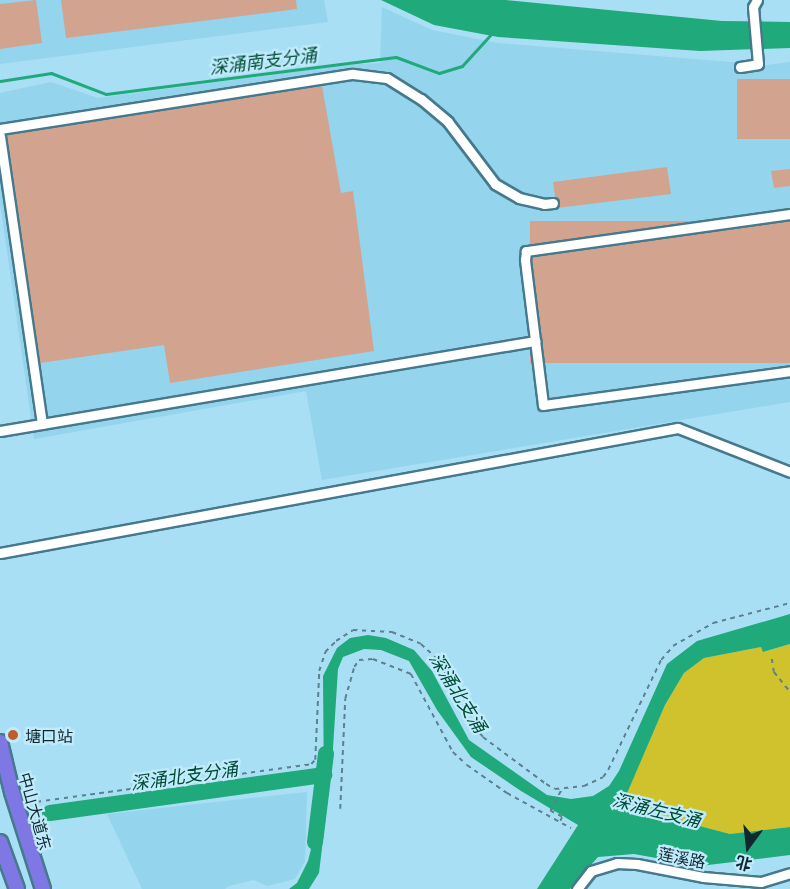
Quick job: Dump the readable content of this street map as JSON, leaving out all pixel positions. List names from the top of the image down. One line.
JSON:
{"streets":{"highway":["中山大道东"],"street":["莲溪路"]},"water":["深涌南支分涌","深涌北支涌","深涌北支分涌","深涌左支涌"],"places":["塘口站"],"north":"bottom"}
